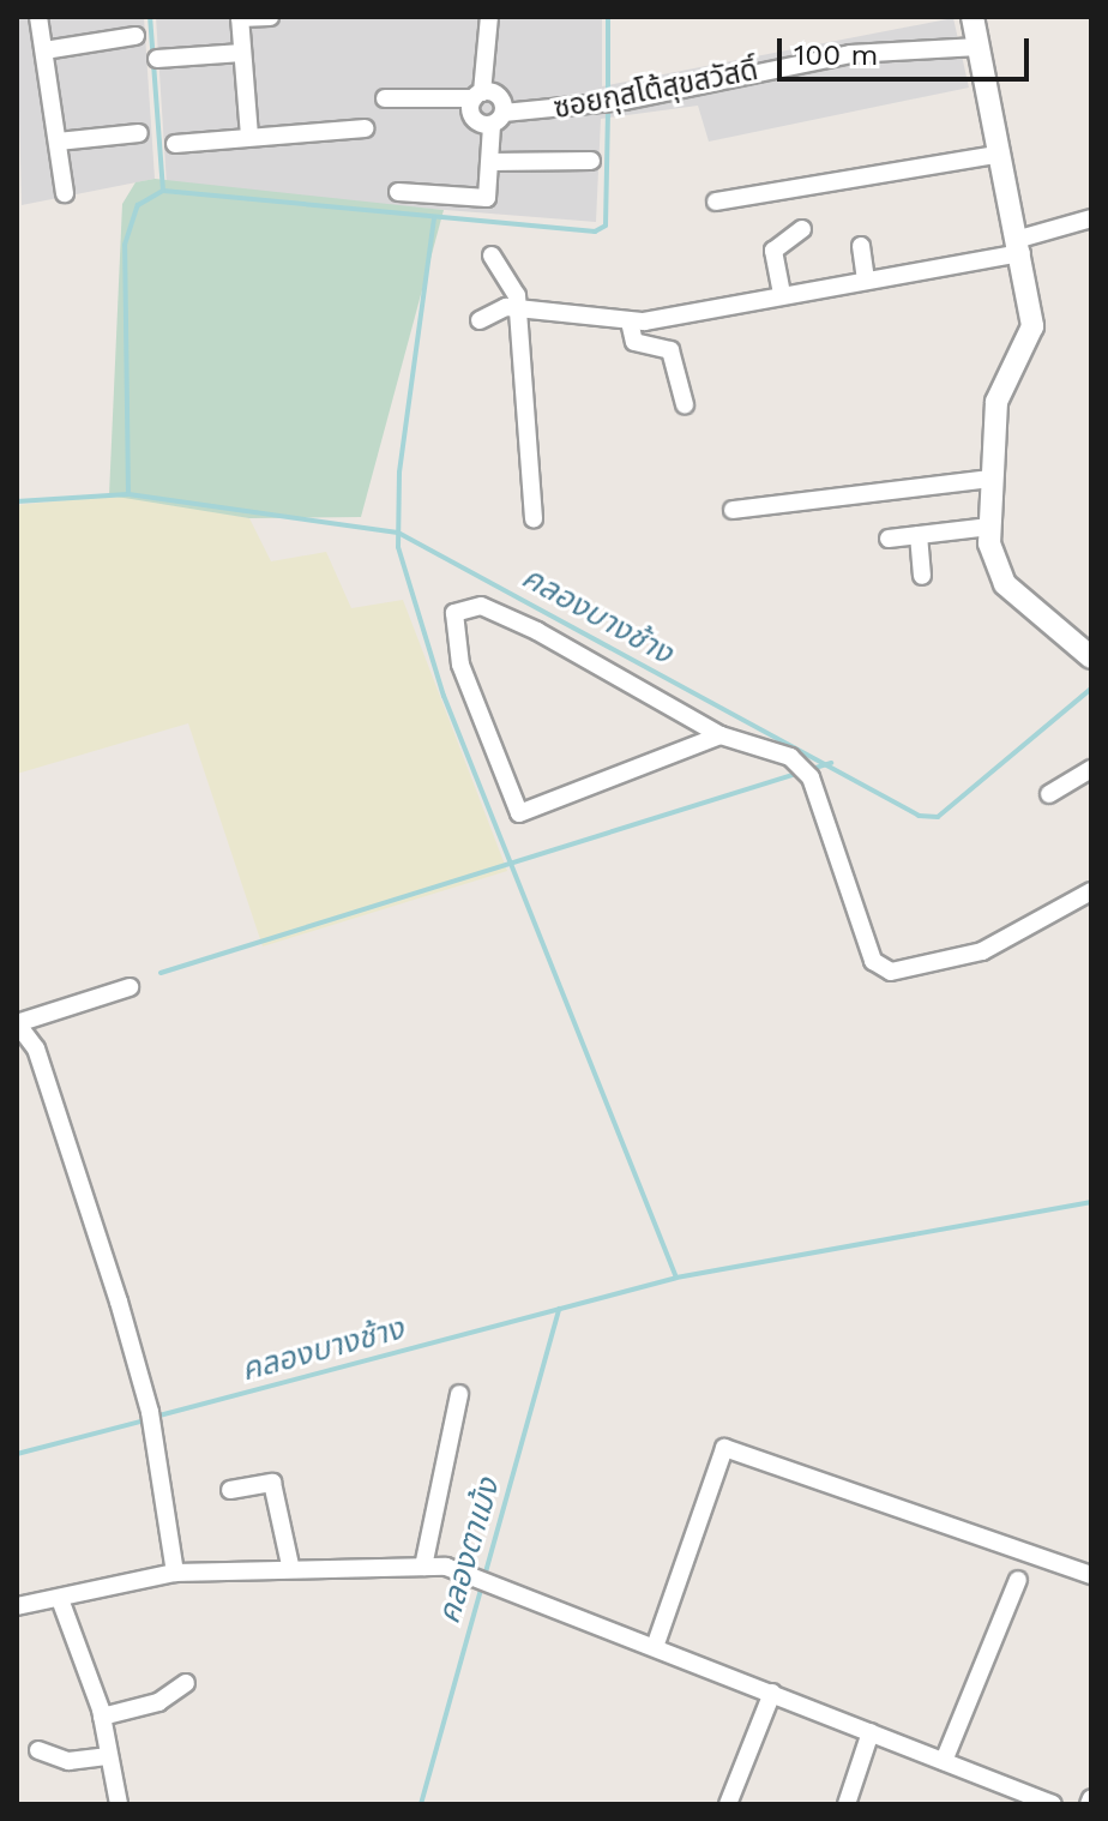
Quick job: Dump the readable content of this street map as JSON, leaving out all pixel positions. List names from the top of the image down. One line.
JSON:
{"streets":{"street":["ซอยกุสโต้สุขสวัสดิ์"]},"water":["คลองบางช้าง","คลองตาเม้ง"],"scale_bar":"100 m"}
